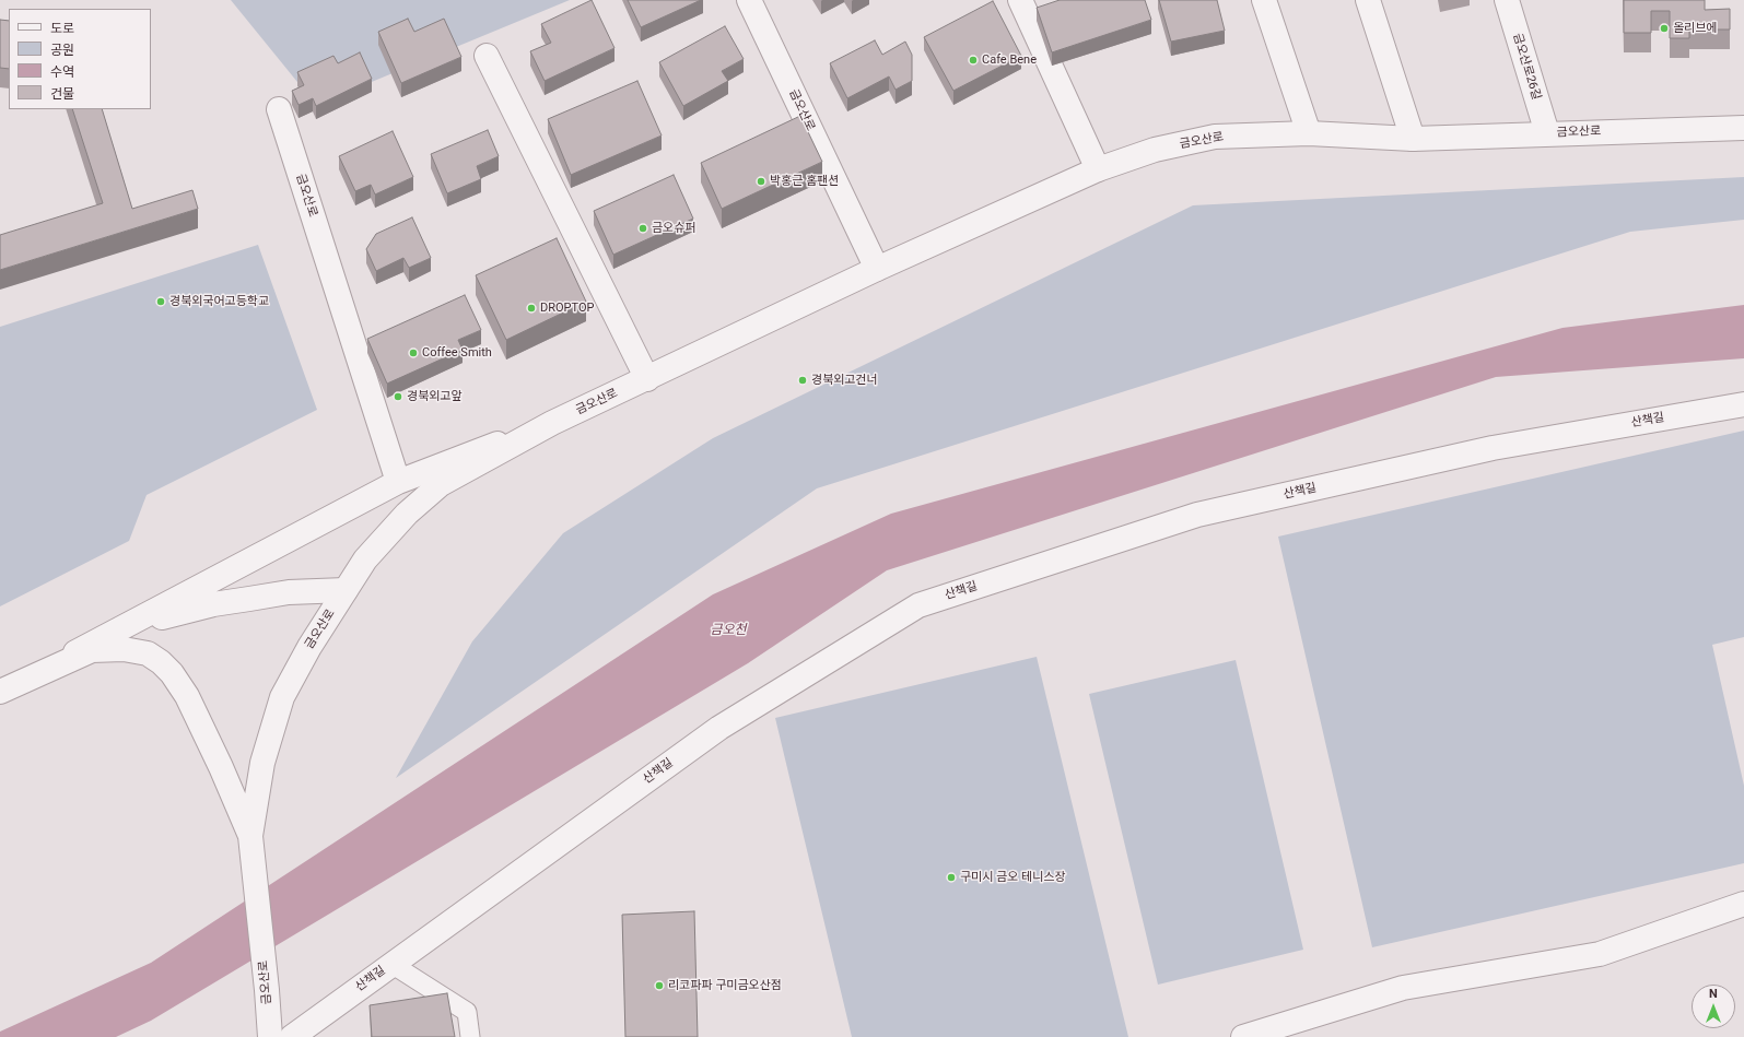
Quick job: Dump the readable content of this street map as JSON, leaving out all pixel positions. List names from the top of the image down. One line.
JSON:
{"streets":{"street":["금오산로26길","금오산로","산책길"]},"crossings":[["금오산로26길","금오산로"]],"water":["금오천"],"places":["올리브에","Cafe Bene","박홍근 홈팬션","금오슈퍼","경북외국어고등학교","DROPTOP","Coffee Smith","경북외고건너","경북외고앞","구미시 금오 테니스장","리코파파 구미금오산점"],"legend":["도로","공원","수역","건물"],"north":"top"}
